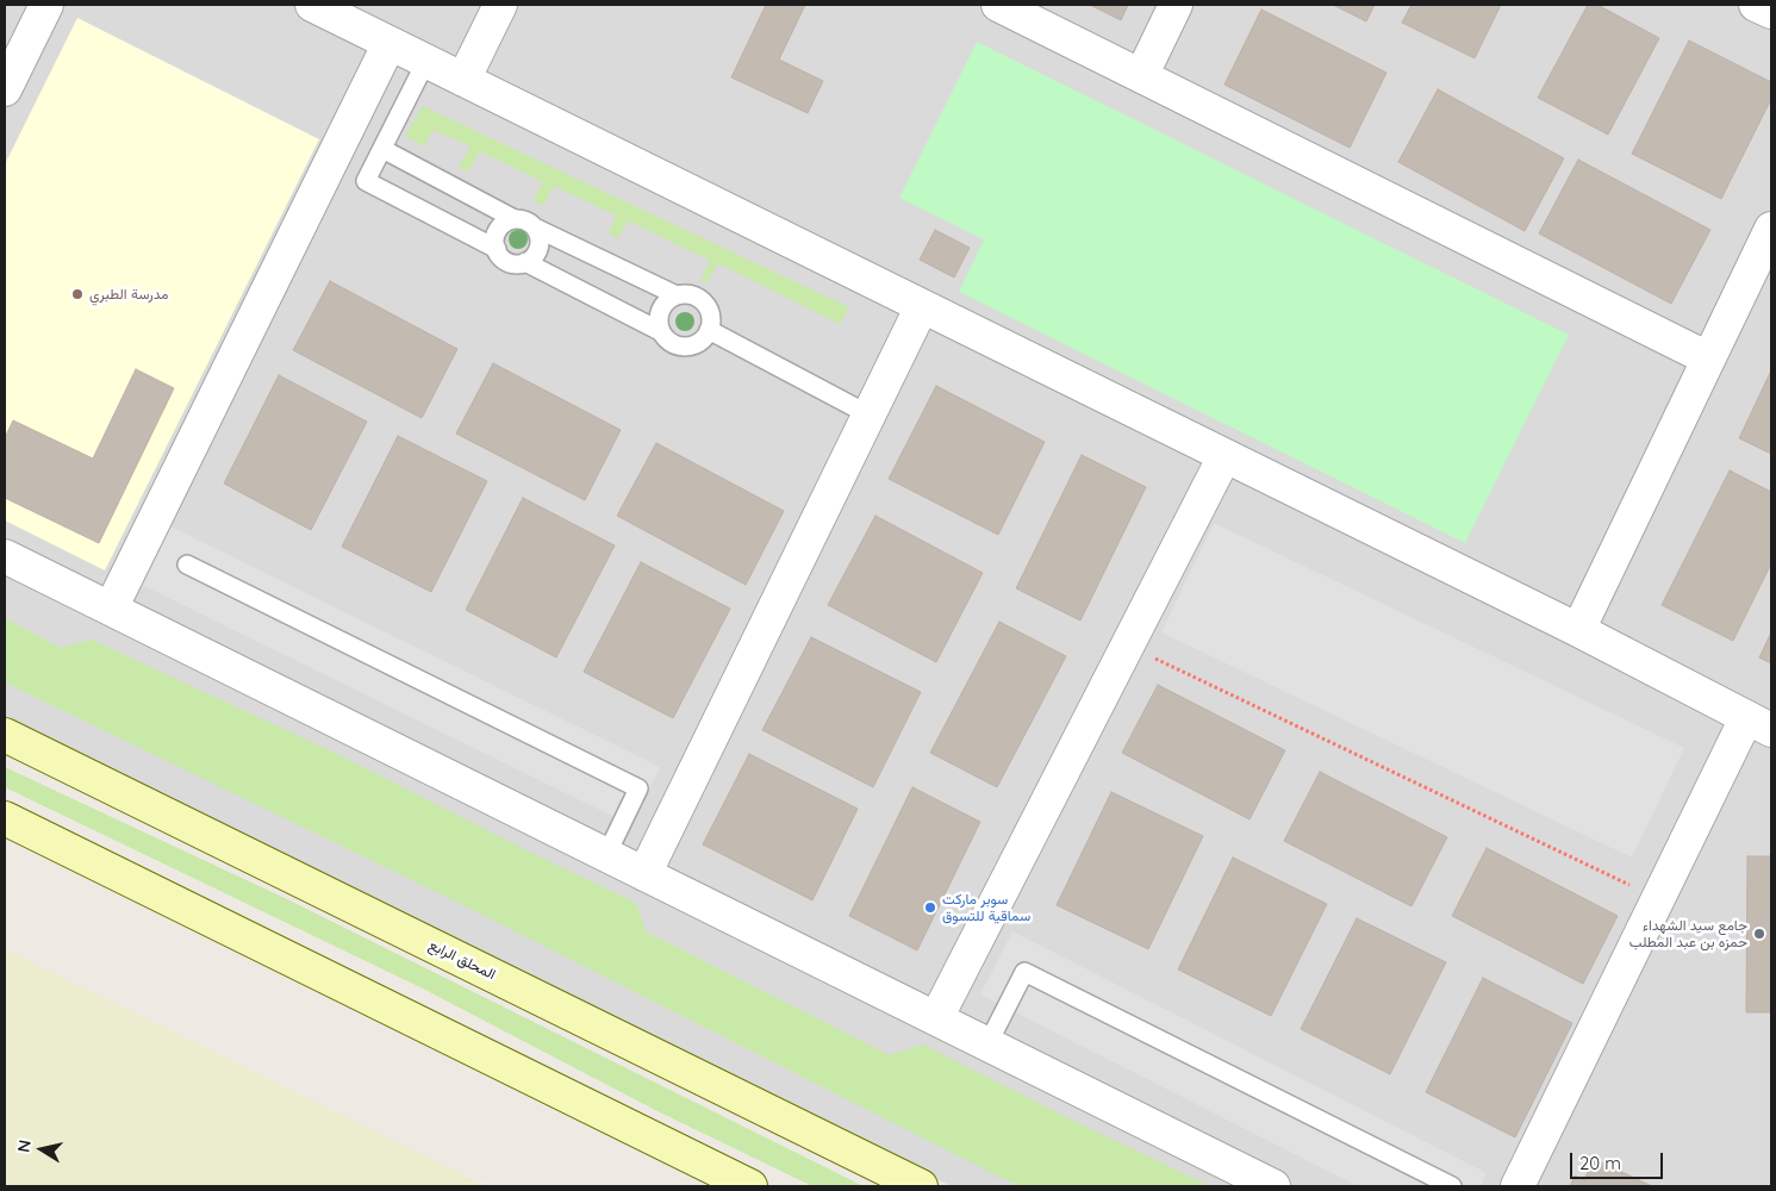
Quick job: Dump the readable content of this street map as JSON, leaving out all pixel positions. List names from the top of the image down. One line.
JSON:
{"streets":{"main road":["المحلق الرابع"]},"places":["مدرسة الطبري","سوبر ماركت سماقية للتسوق","جامع سيد الشهداء حمزه بن عبد المطلب"],"scale_bar":"20 m","north":"left"}
